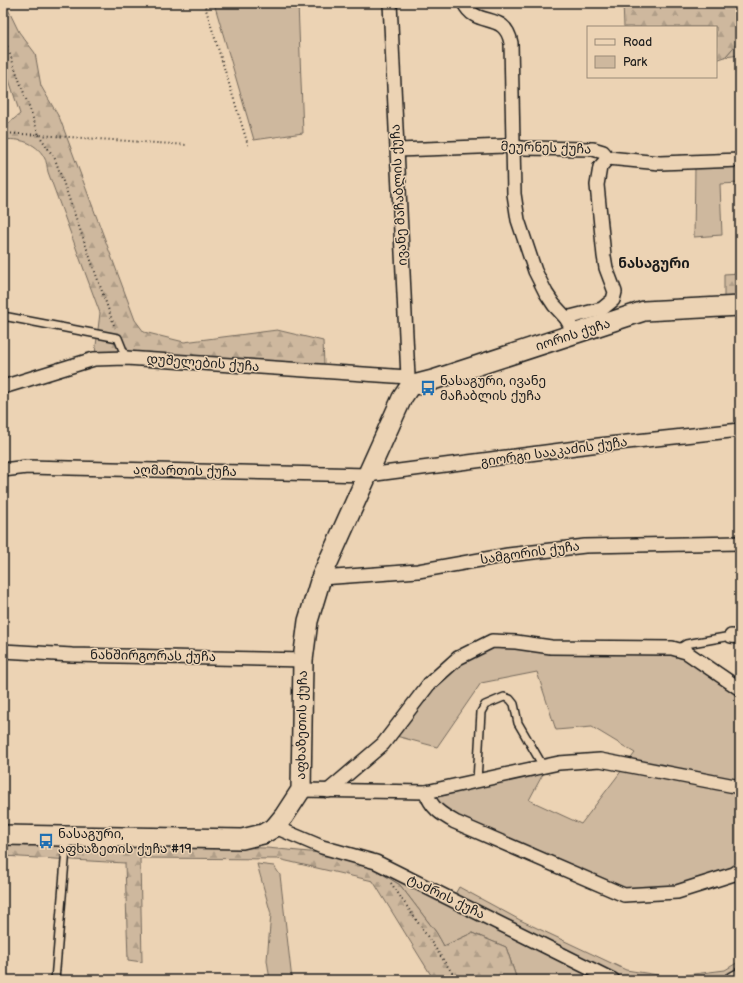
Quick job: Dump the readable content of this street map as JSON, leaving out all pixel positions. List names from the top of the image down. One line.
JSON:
{"streets":{"street":["მეურნეს ქუჩა","ივანე მაჩაბლის ქუჩა","იორის ქუჩა","დუშელების ქუჩა","გიორგი სააკაძის ქუჩა","აღმართის ქუჩა","სამგორის ქუჩა","ნახშირგორას ქუჩა","აფხაზეთის ქუჩა","ტაძრის ქუჩა"]},"crossings":[["მეურნეს ქუჩა","ივანე მაჩაბლის ქუჩა"],["ივანე მაჩაბლის ქუჩა","იორის ქუჩა"],["ივანე მაჩაბლის ქუჩა","დუშელების ქუჩა"],["ივანე მაჩაბლის ქუჩა","აფხაზეთის ქუჩა"],["იორის ქუჩა","დუშელების ქუჩა"],["იორის ქუჩა","აფხაზეთის ქუჩა"],["დუშელების ქუჩა","აფხაზეთის ქუჩა"],["გიორგი სააკაძის ქუჩა","აღმართის ქუჩა"],["გიორგი სააკაძის ქუჩა","აფხაზეთის ქუჩა"],["აღმართის ქუჩა","აფხაზეთის ქუჩა"],["სამგორის ქუჩა","აფხაზეთის ქუჩა"],["ნახშირგორას ქუჩა","აფხაზეთის ქუჩა"],["აფხაზეთის ქუჩა","ტაძრის ქუჩა"]],"districts":["ნასაგური"],"places":{"bus stop":["ნასაგური, ივანე მაჩაბლის ქუჩა","ნასაგური, აფხაზეთის ქუჩა #19"]},"legend":["Road","Park"]}
